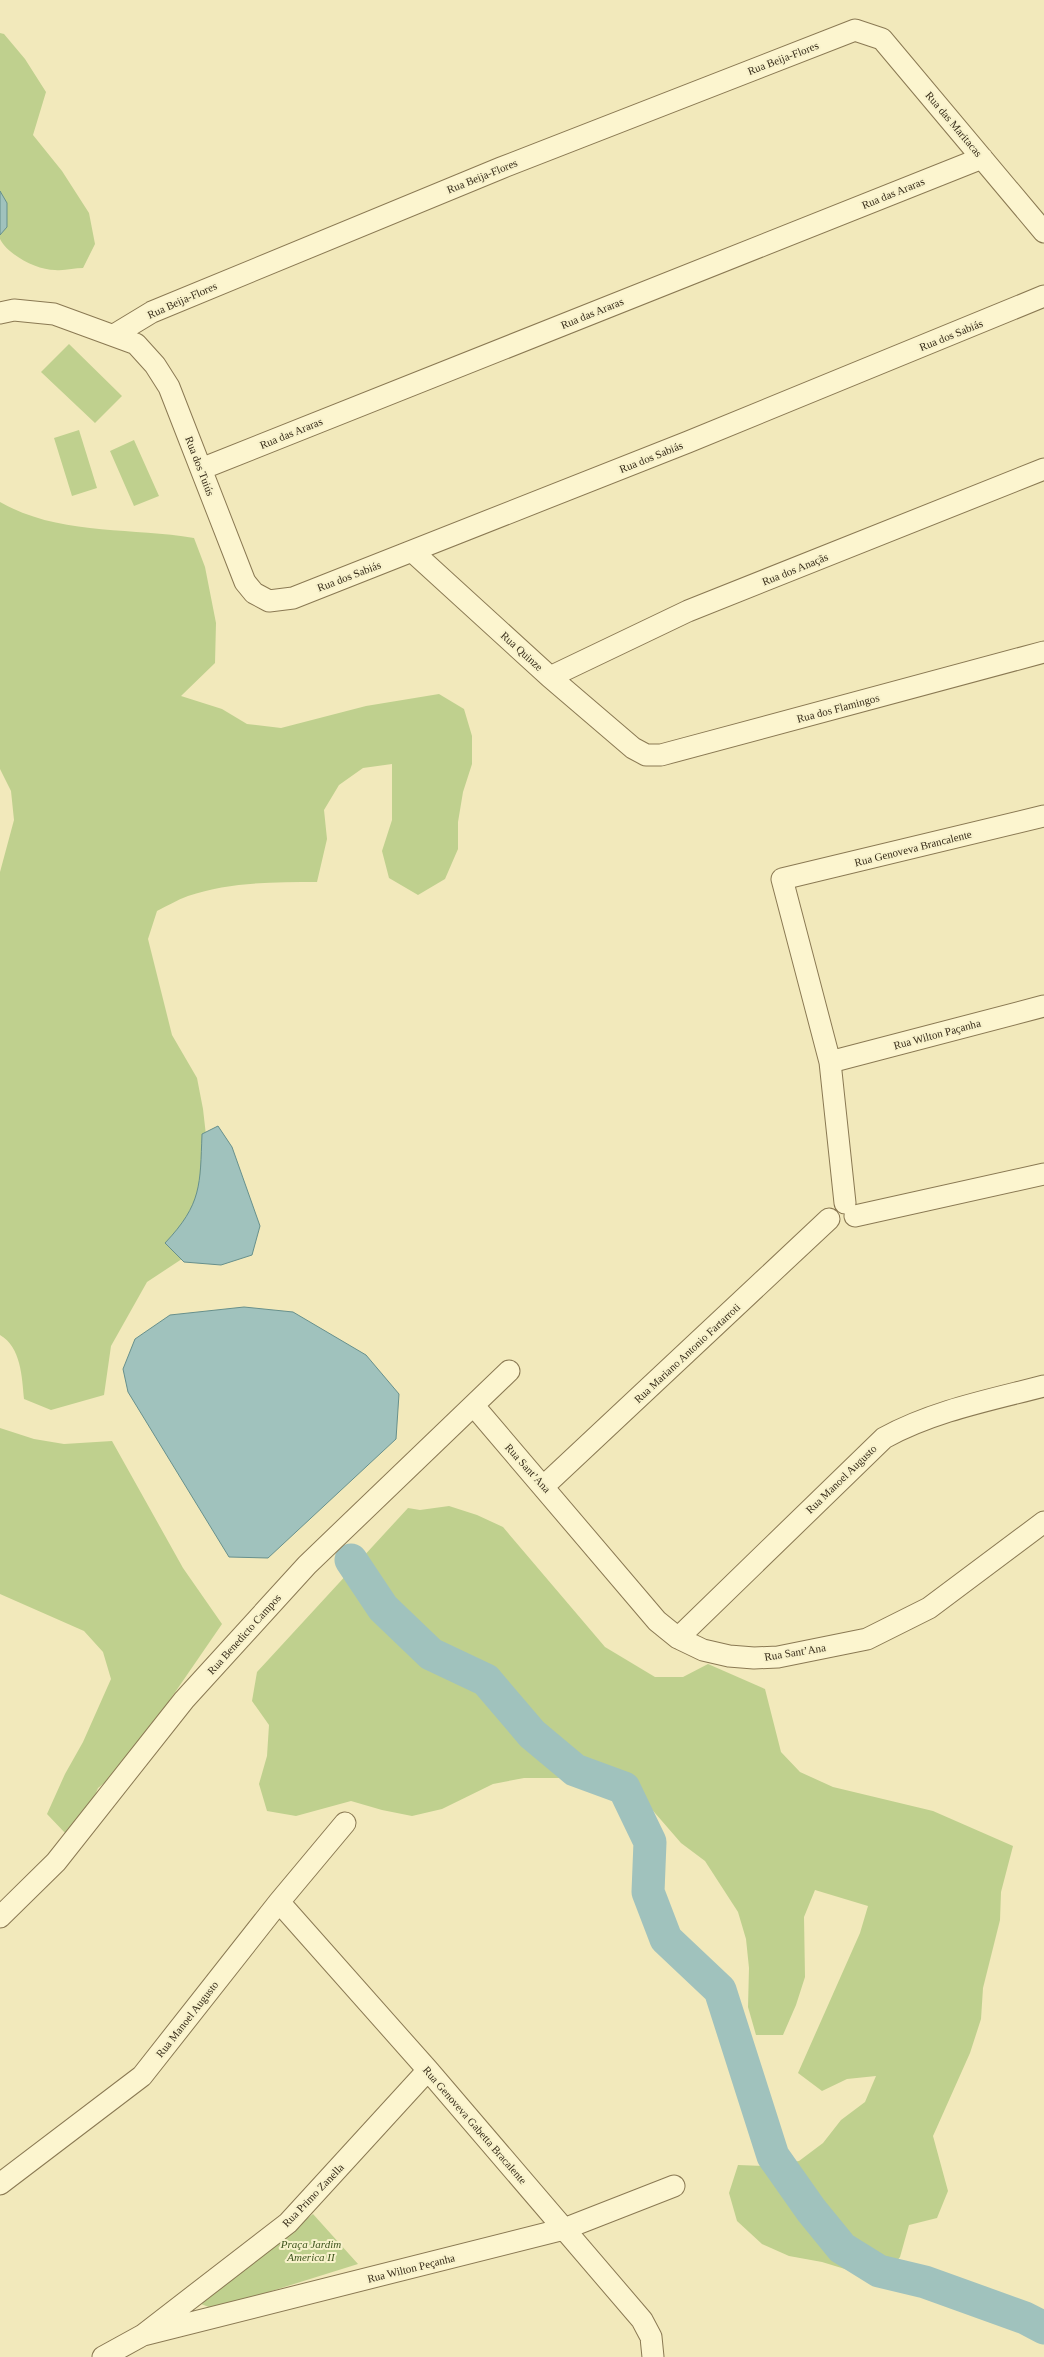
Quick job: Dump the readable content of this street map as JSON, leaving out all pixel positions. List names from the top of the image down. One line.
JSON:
{"streets":{"street":["Rua Beija-Flores","Rua das Maritacas","Rua das Araras","Rua dos Sabiás","Rua dos Tuiús","Rua dos Anaçãs","Rua Quinze","Rua dos Flamingos","Rua Genoveva Brancalente","Rua Wilton Paçanha","Rua Mariano Antonio Fartarroti","Rua Sant’Ana","Rua Manoel Augusto","Rua Benedicto Campos","Rua Genoveva Gabetta Bracalente","Rua Primo Zanella","Rua Wilton Peçanha"]},"crossings":[["Rua Beija-Flores","Rua das Maritacas"],["Rua Beija-Flores","Rua dos Tuiús"],["Rua das Maritacas","Rua das Araras"],["Rua das Araras","Rua dos Tuiús"],["Rua dos Sabiás","Rua dos Tuiús"],["Rua dos Sabiás","Rua Quinze"],["Rua dos Anaçãs","Rua Quinze"],["Rua Quinze","Rua dos Flamingos"],["Rua Genoveva Brancalente","Rua Wilton Paçanha"],["Rua Mariano Antonio Fartarroti","Rua Sant’Ana"],["Rua Sant’Ana","Rua Manoel Augusto"],["Rua Sant’Ana","Rua Benedicto Campos"],["Rua Manoel Augusto","Rua Genoveva Gabetta Bracalente"],["Rua Genoveva Gabetta Bracalente","Rua Primo Zanella"],["Rua Genoveva Gabetta Bracalente","Rua Wilton Peçanha"],["Rua Primo Zanella","Rua Wilton Peçanha"]],"parks":["Praça Jardim America II"]}
